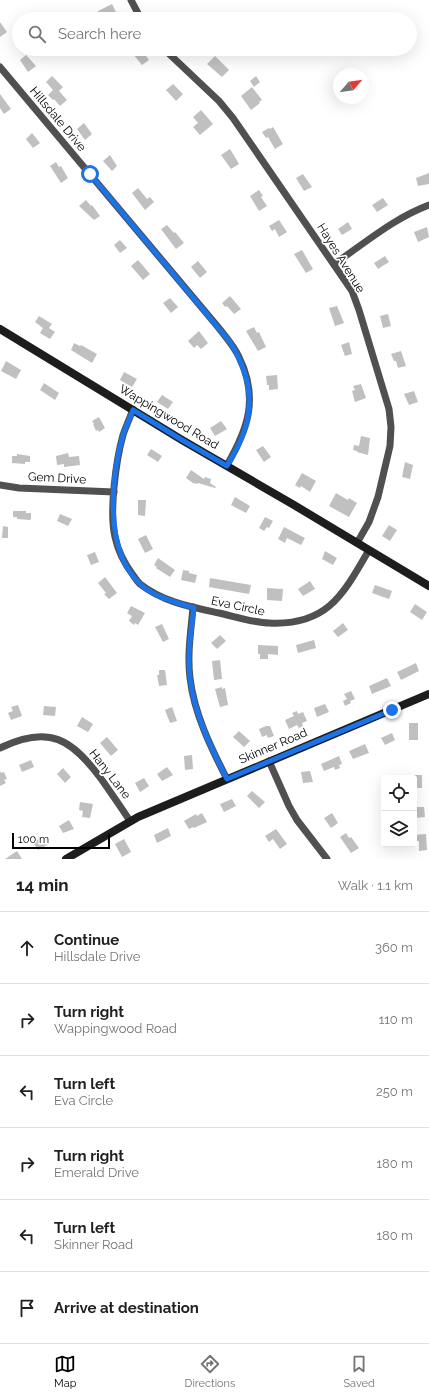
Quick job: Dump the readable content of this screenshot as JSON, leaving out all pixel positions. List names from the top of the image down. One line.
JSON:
{"streets":{"main road":["Wappingwood Road","Skinner Road"],"street":["Hillsdale Drive","Hayes Avenue","Gem Drive","Eva Circle","Hany Lane"]},"crossings":[["Hillsdale Drive","Wappingwood Road"],["Hayes Avenue","Wappingwood Road"],["Wappingwood Road","Eva Circle"],["Gem Drive","Eva Circle"],["Skinner Road","Hany Lane"]],"scale_bar":"100 m","north":"top right","page":{"search":"Search here","scale":"100 m","heading":["14 min","Walk · 1.1 km"],"list":[["Continue","Hillsdale Drive","360 m"],["Turn right","Wappingwood Road","110 m"],["Turn left","Eva Circle","250 m"],["Turn right","Emerald Drive","180 m"],["Turn left","Skinner Road","180 m"],"Arrive at destination"],"nav":["Map","Directions","Saved"]}}
